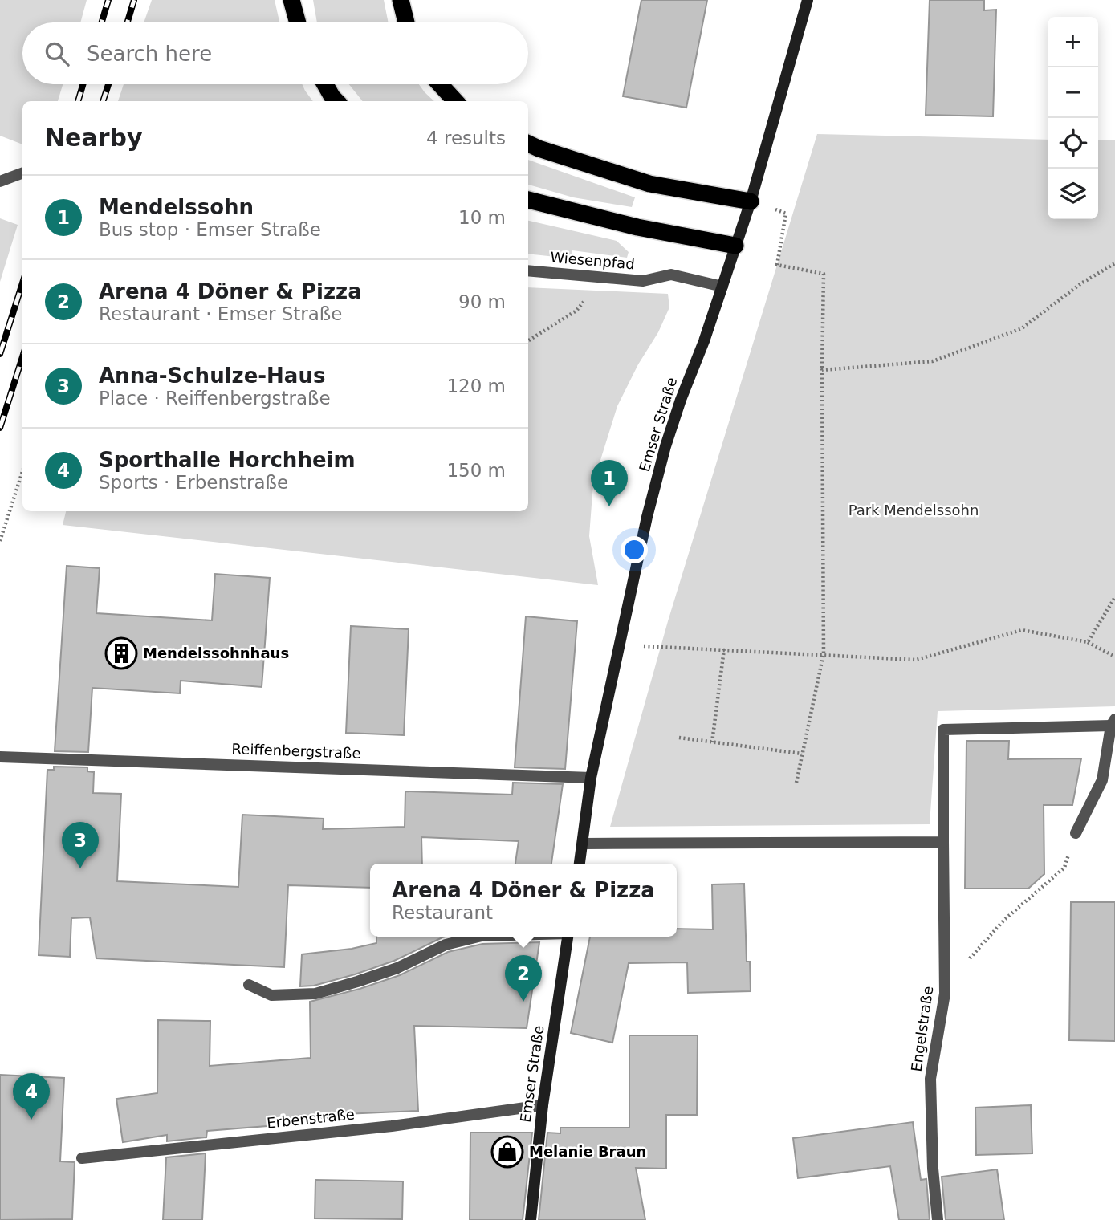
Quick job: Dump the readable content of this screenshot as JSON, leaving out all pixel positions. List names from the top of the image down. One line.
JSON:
{"streets":{"street":["Wiesenpfad","Emser Straße","Reiffenbergstraße","Engelstraße","Erbenstraße"]},"crossings":[["Wiesenpfad","Emser Straße"],["Emser Straße","Reiffenbergstraße"],["Emser Straße","Erbenstraße"]],"parks":["Park Mendelssohn"],"places":{"building":["Mendelssohnhaus"],"shop":["Melanie Braun"]},"page":{"map_buttons":["+","−"],"search":"Search here","heading":["Nearby","4 results"],"list":[{"mark":"1","name":"Mendelssohn","note":"Bus stop · Emser Straße","value":"10 m"},{"mark":"2","name":"Arena 4 Döner & Pizza","note":"Restaurant · Emser Straße","value":"90 m"},{"mark":"3","name":"Anna-Schulze-Haus","note":"Place · Reiffenbergstraße","value":"120 m"},{"mark":"4","name":"Sporthalle Horchheim","note":"Sports · Erbenstraße","value":"150 m"}],"pins":["1","3","2","4"],"popup":["Arena 4 Döner & Pizza","Restaurant"]}}
